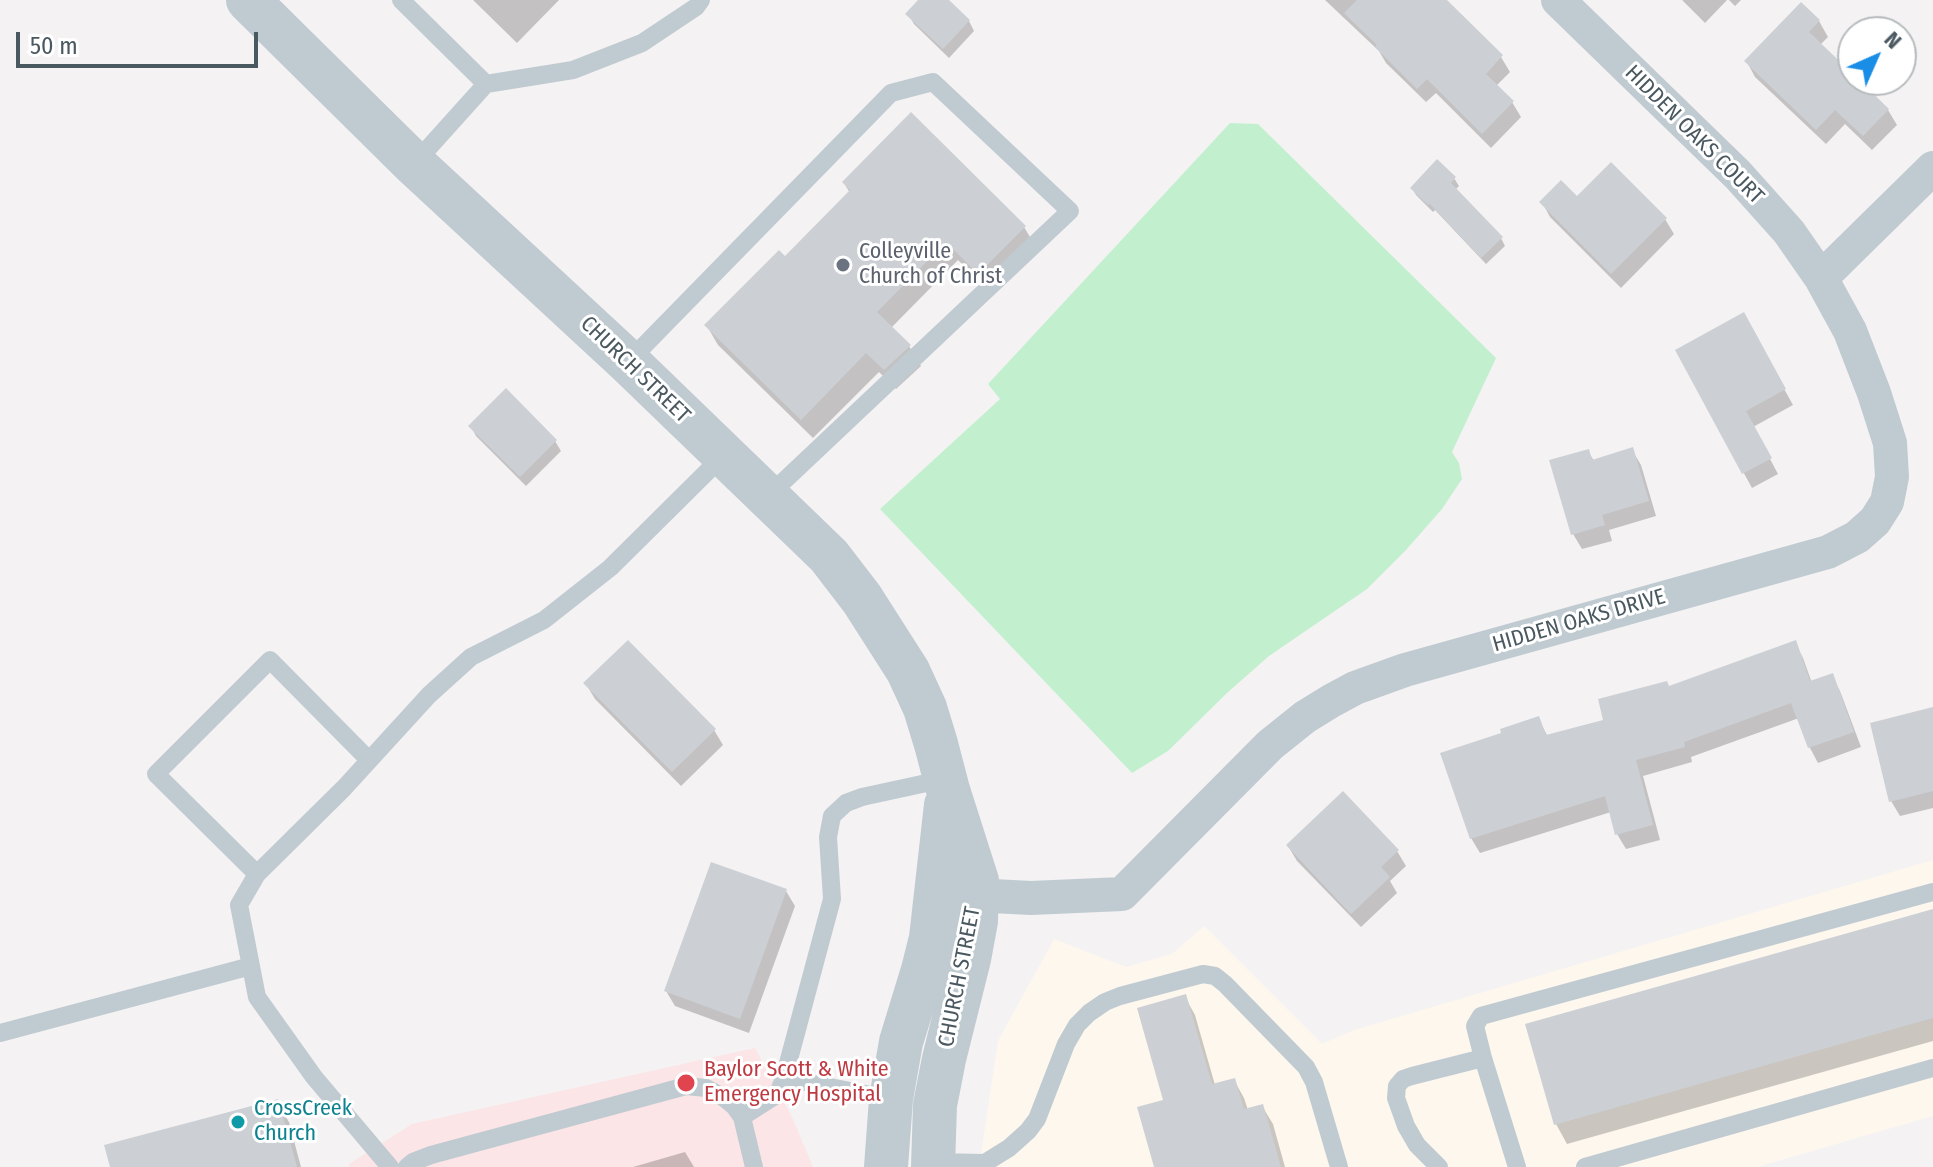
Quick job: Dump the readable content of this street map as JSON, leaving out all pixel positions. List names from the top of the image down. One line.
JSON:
{"streets":{"street":["HIDDEN OAKS COURT","CHURCH STREET","HIDDEN OAKS DRIVE"]},"crossings":[["HIDDEN OAKS COURT","HIDDEN OAKS DRIVE"],["CHURCH STREET","HIDDEN OAKS DRIVE"]],"places":["Colleyville Church of Christ","Baylor Scott & White Emergency Hospital","CrossCreek Church"],"scale_bar":"50 m","north":"top right"}
